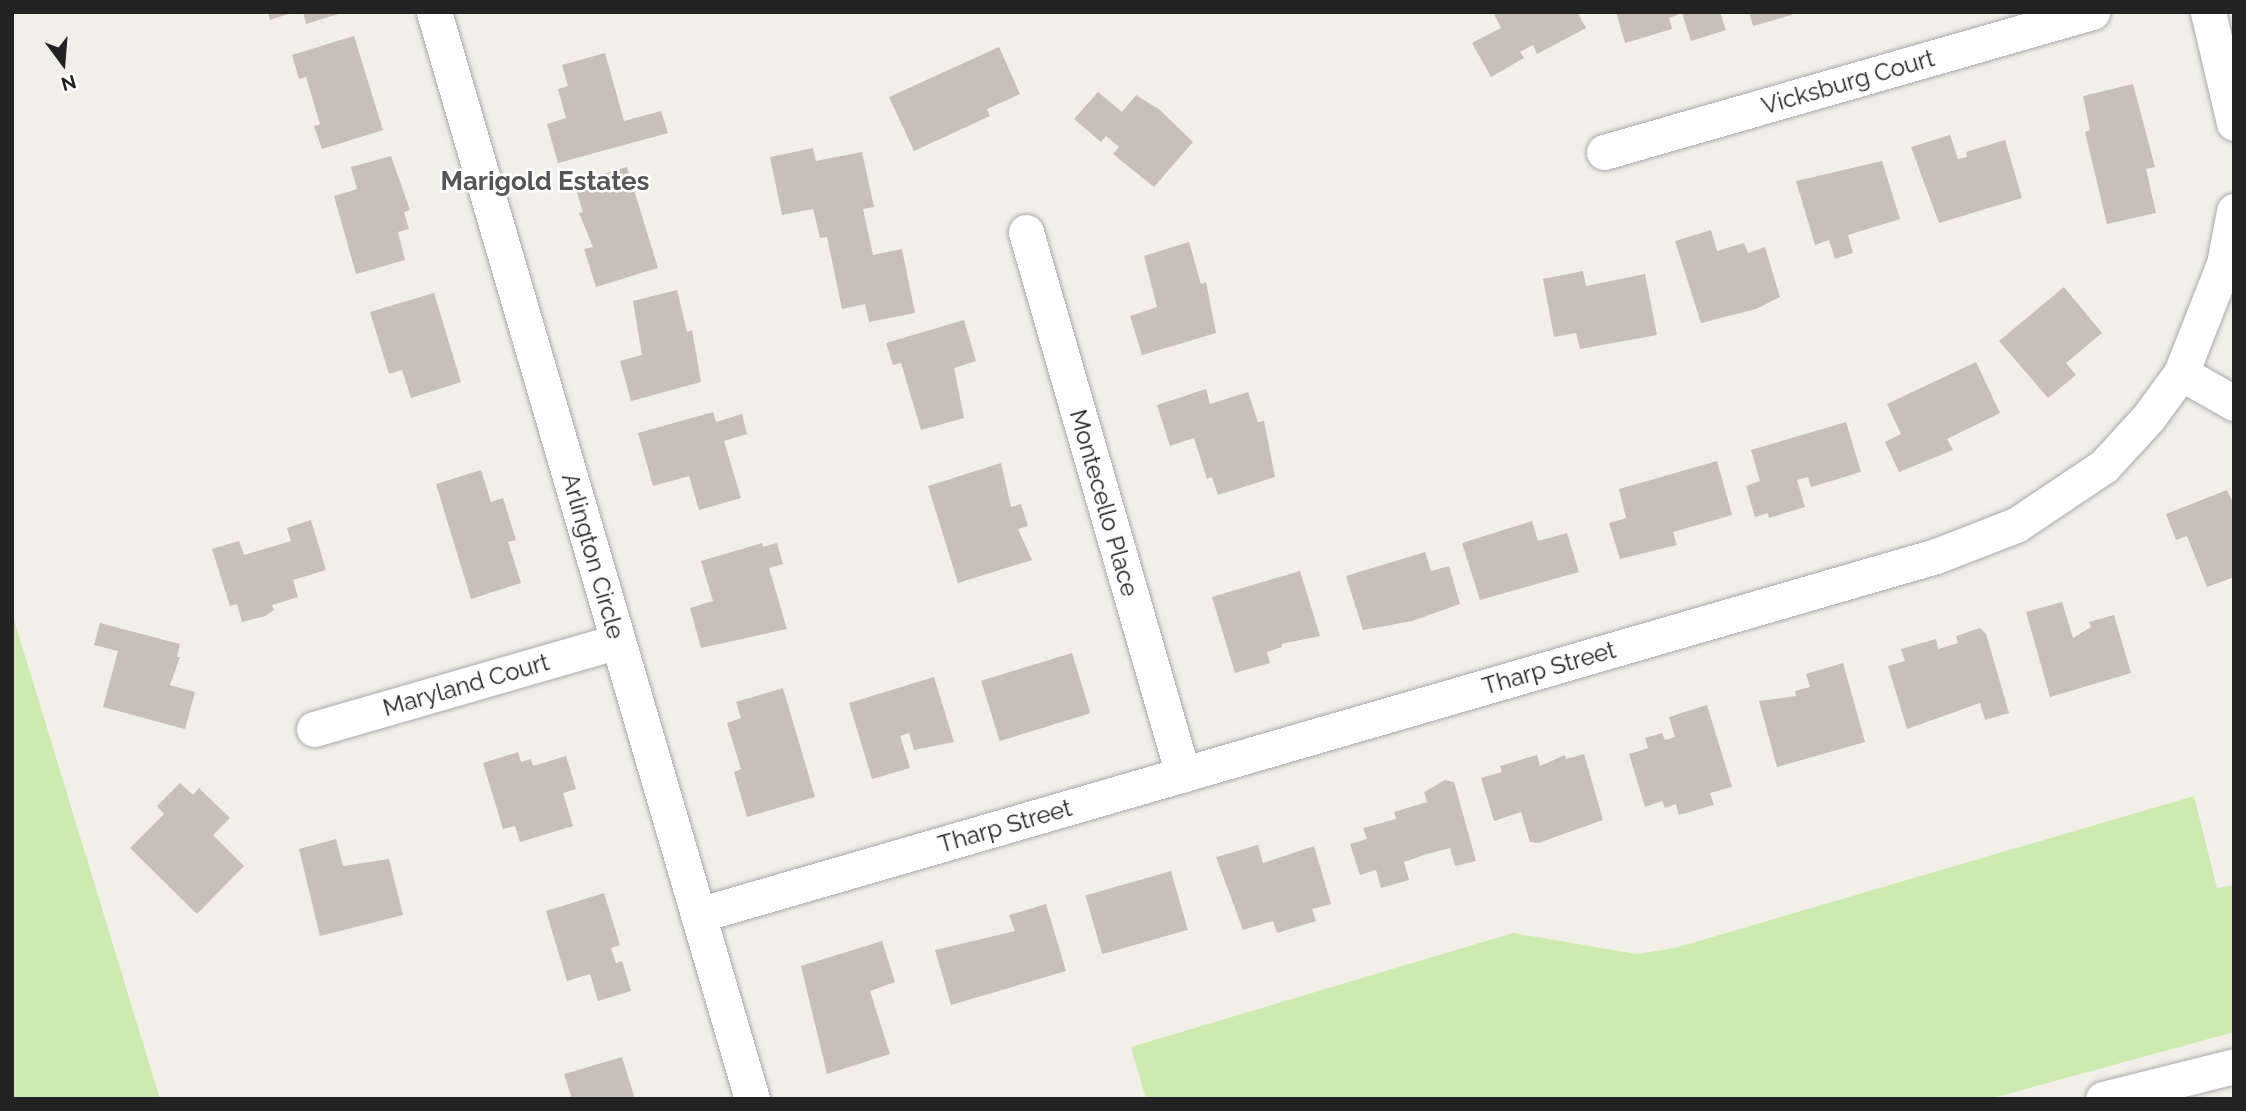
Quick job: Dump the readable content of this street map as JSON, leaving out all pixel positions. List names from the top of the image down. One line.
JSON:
{"streets":{"street":["Vicksburg Court","Montecello Place","Arlington Circle","Tharp Street","Maryland Court"]},"crossings":[["Montecello Place","Tharp Street"],["Arlington Circle","Tharp Street"],["Arlington Circle","Maryland Court"]],"districts":["Marigold Estates"],"north":"bottom"}
